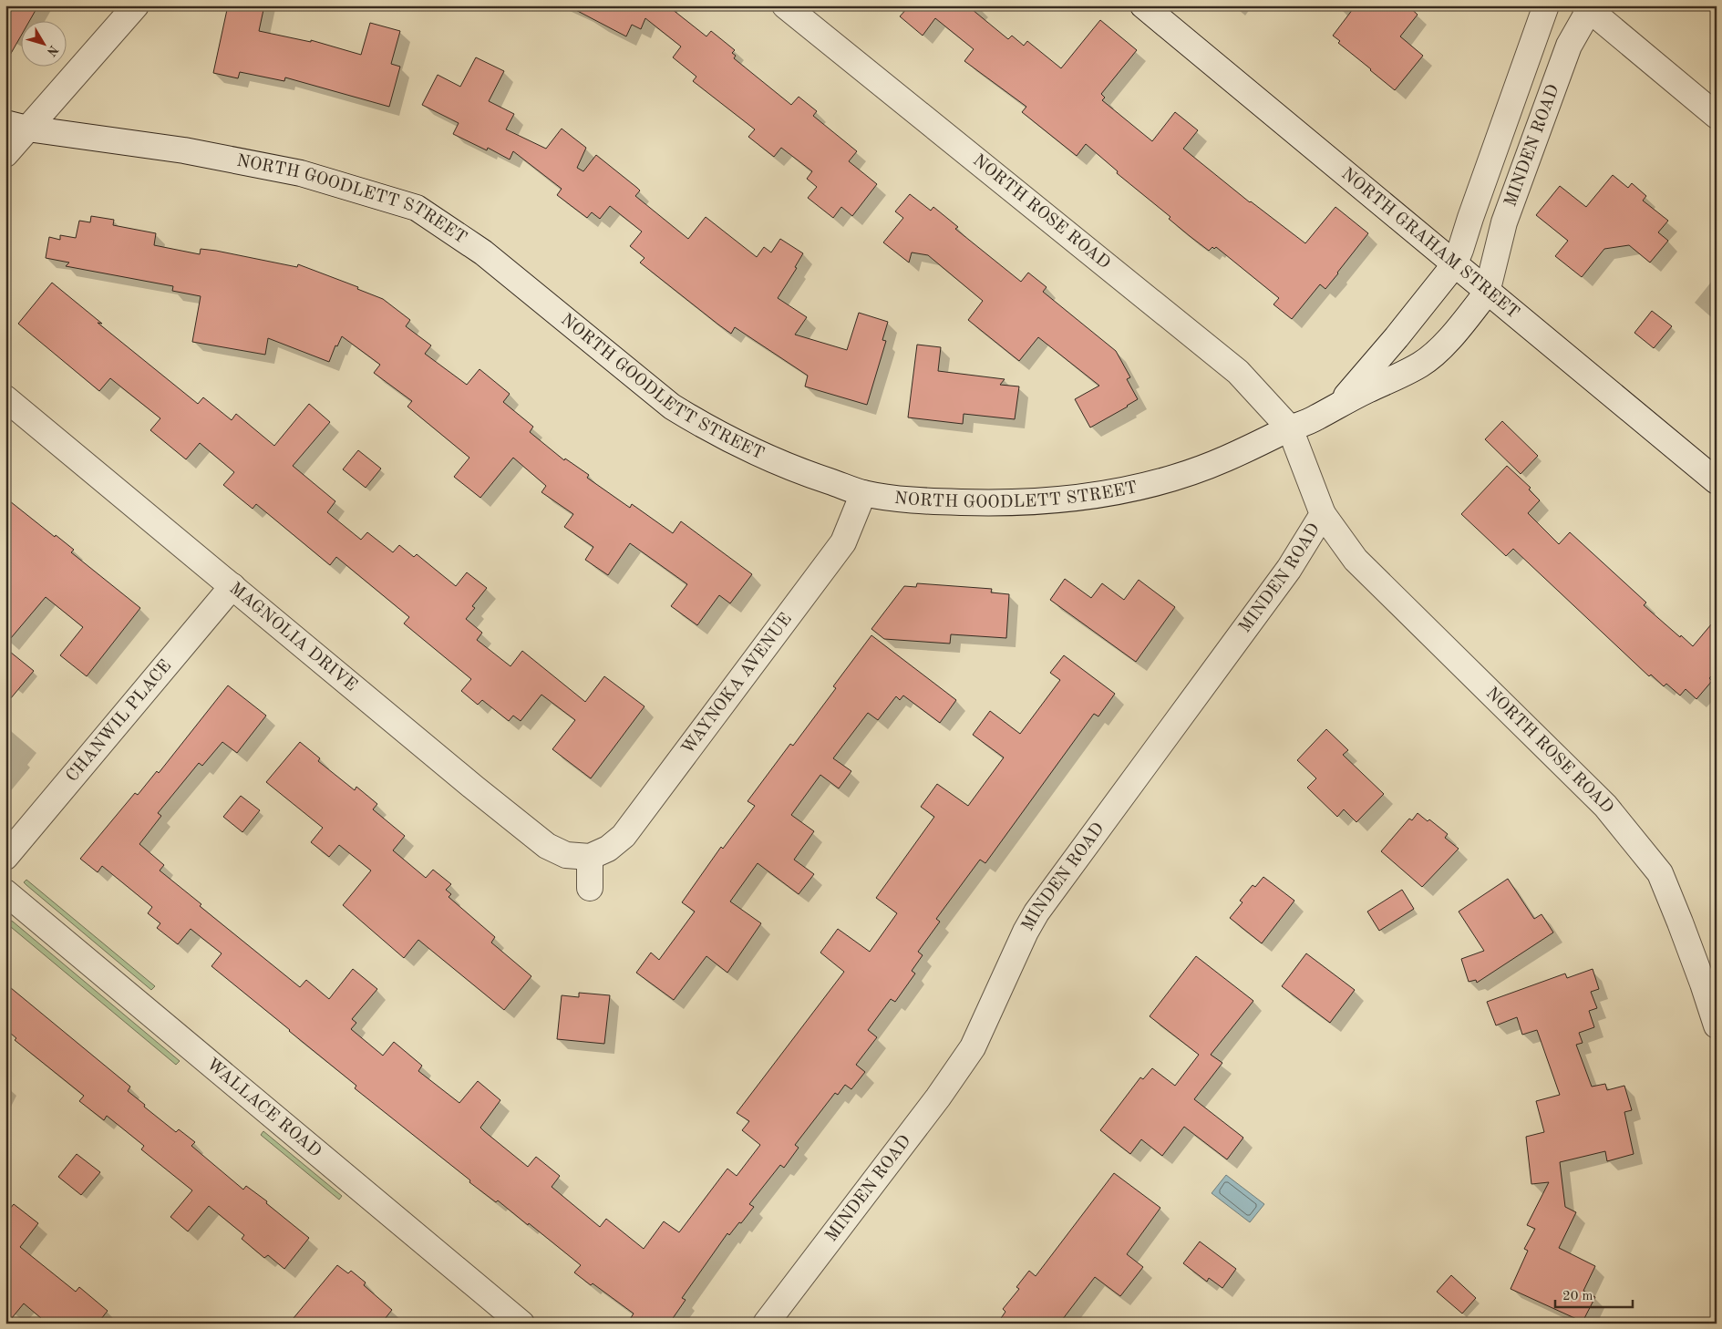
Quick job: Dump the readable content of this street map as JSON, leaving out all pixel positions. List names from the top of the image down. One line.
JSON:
{"streets":{"street":["MINDEN ROAD","NORTH GOODLETT STREET","NORTH ROSE ROAD","NORTH GRAHAM STREET","MAGNOLIA DRIVE","WAYNOKA AVENUE","CHANWIL PLACE","WALLACE ROAD"]},"crossings":[["MINDEN ROAD","NORTH GOODLETT STREET"],["MINDEN ROAD","NORTH ROSE ROAD"],["MINDEN ROAD","NORTH GRAHAM STREET"],["NORTH GOODLETT STREET","NORTH ROSE ROAD"],["NORTH GOODLETT STREET","NORTH GRAHAM STREET"],["NORTH GOODLETT STREET","WAYNOKA AVENUE"],["MAGNOLIA DRIVE","WAYNOKA AVENUE"],["MAGNOLIA DRIVE","CHANWIL PLACE"]],"scale_bar":"20 m","north":"bottom right"}
